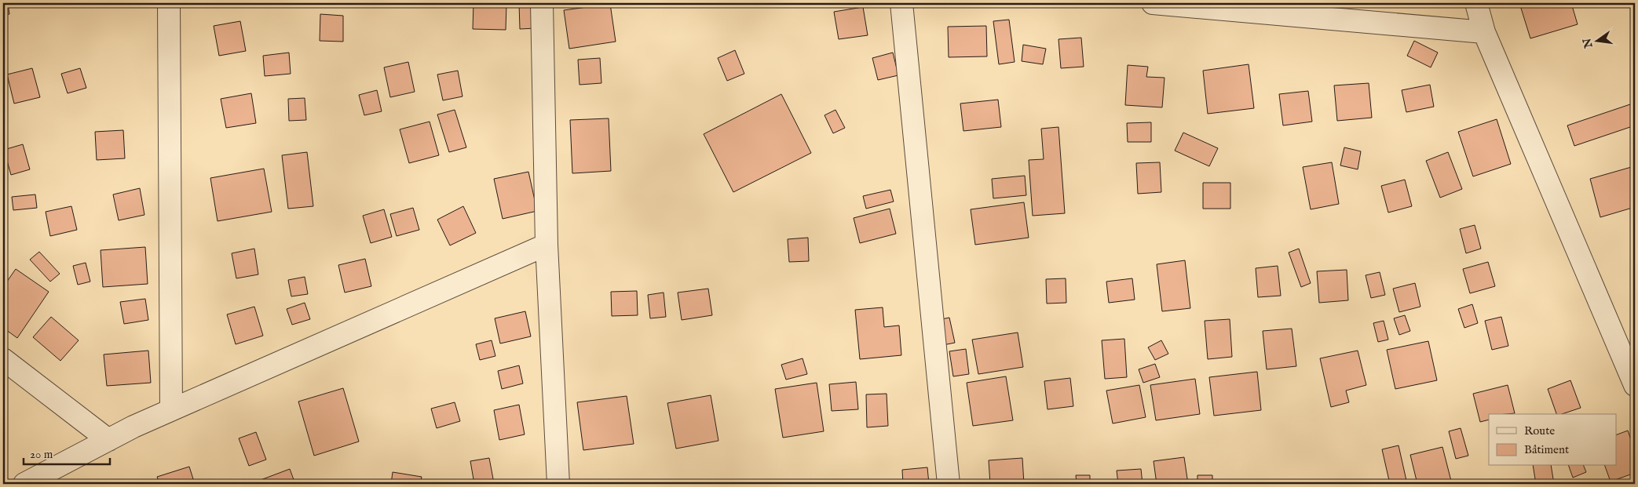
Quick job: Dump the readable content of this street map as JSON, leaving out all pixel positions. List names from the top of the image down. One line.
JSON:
{"legend":["Route","Bâtiment"],"scale_bar":"20 m","north":"left"}
